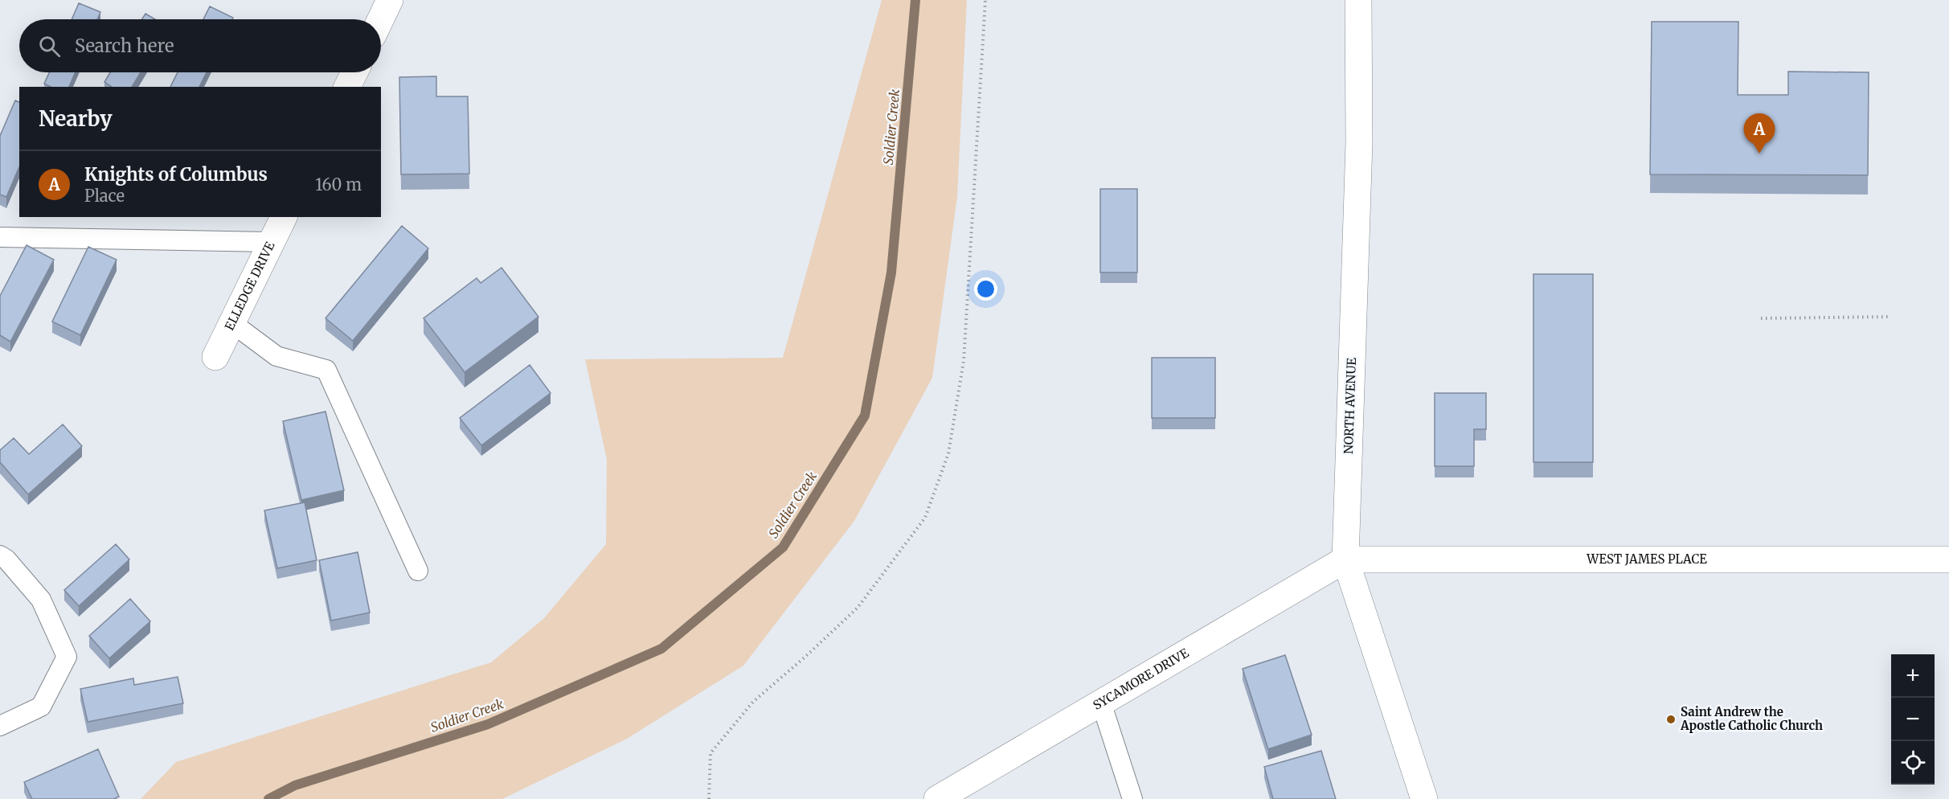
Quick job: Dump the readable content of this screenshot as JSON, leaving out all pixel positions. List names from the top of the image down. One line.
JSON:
{"streets":{"street":["ELLEDGE DRIVE","NORTH AVENUE","WEST JAMES PLACE","SYCAMORE DRIVE"]},"crossings":[["NORTH AVENUE","WEST JAMES PLACE"],["NORTH AVENUE","SYCAMORE DRIVE"],["WEST JAMES PLACE","SYCAMORE DRIVE"]],"water":["Soldier Creek"],"places":["Saint Andrew the Apostle Catholic Church"],"page":{"search":"Search here","heading":"Nearby","pins":"A","list":[{"mark":"A","name":"Knights of Columbus","note":"Place","value":"160 m"}],"map_buttons":["+","−"]}}
